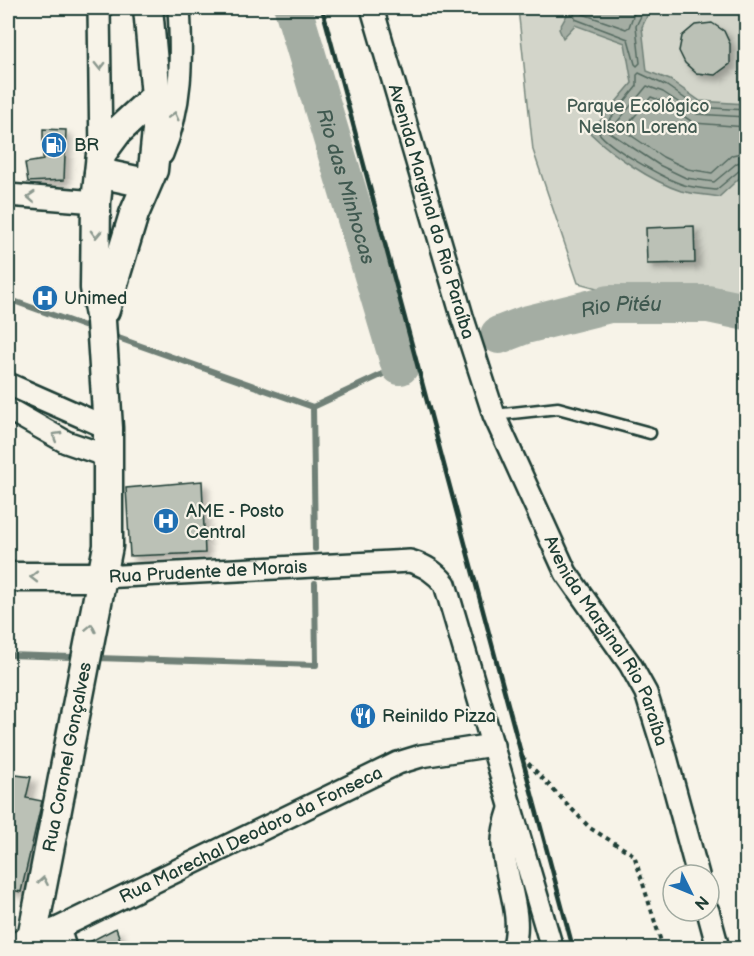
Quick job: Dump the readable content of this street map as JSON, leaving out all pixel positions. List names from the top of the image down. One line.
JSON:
{"streets":{"main road":["Rua Prudente de Morais","Rua Coronel Gonçalves"],"street":["Avenida Marginal do Rio Paraíba","Avenida Marginal Rio Paraíba","Rua Marechal Deodoro da Fonseca"]},"crossings":[["Avenida Marginal do Rio Paraíba","Avenida Marginal Rio Paraíba"],["Rua Prudente de Morais","Rua Coronel Gonçalves"],["Rua Prudente de Morais","Rua Marechal Deodoro da Fonseca"],["Rua Coronel Gonçalves","Rua Marechal Deodoro da Fonseca"]],"one_way":["Rua Coronel Gonçalves"],"water":["Rio das Minhocas","Rio Pitéu"],"parks":["Parque Ecológico Nelson Lorena"],"places":{"fuel station":["BR"],"hospital":["Unimed","AME - Posto Central"],"restaurant":["Reinildo Pizza"]},"north":"bottom right"}
